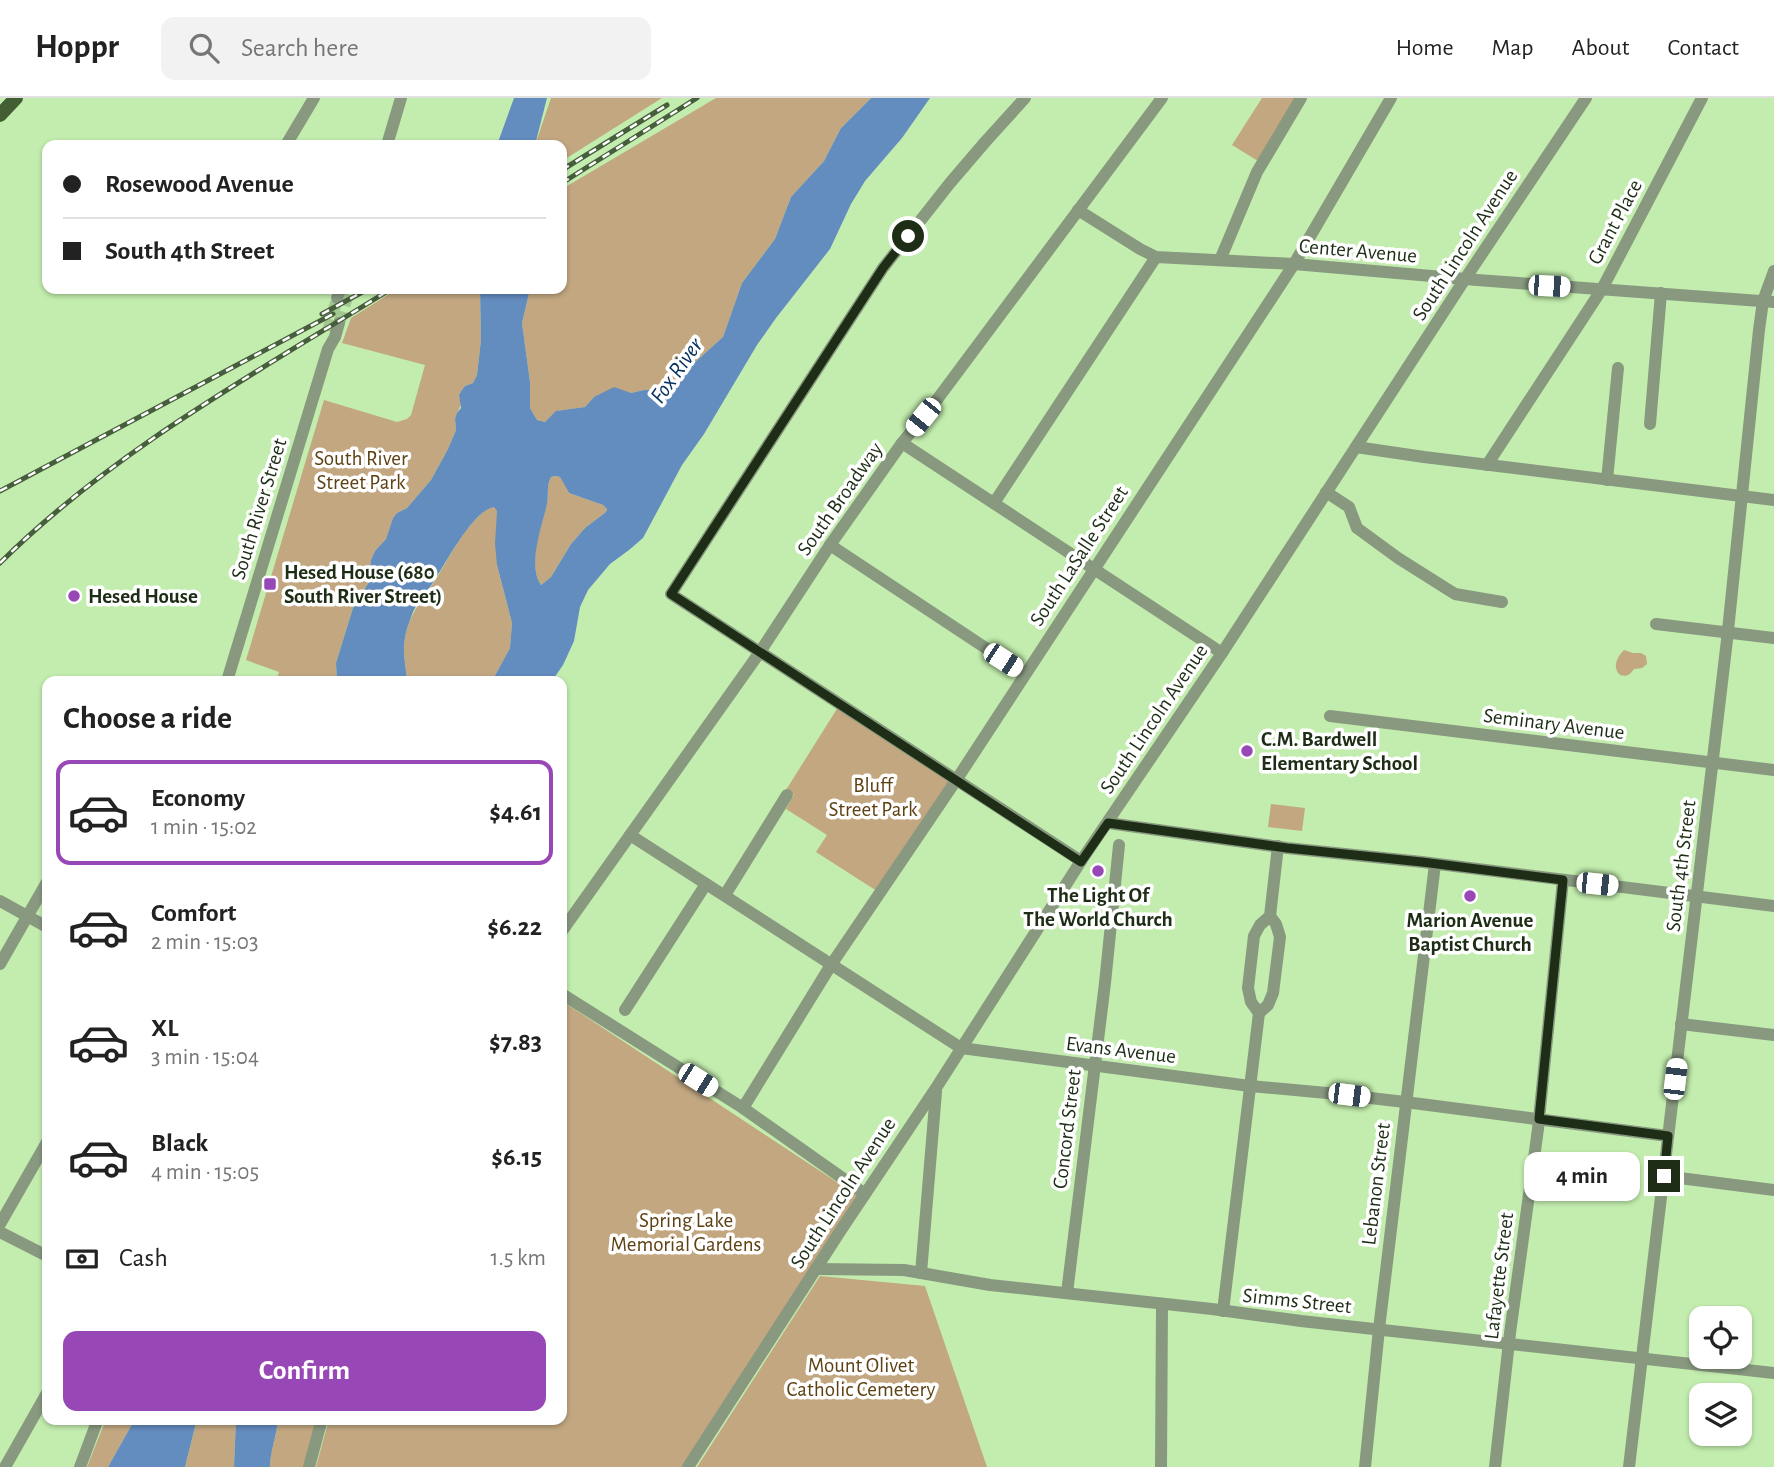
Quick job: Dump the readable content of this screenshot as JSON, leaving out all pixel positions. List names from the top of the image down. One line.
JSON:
{"streets":{"street":["Grant Place","South Lincoln Avenue","Center Avenue","South Broadway","South River Street","South LaSalle Street","Seminary Avenue","South 4th Street","Evans Avenue","Concord Street","Lebanon Street","Lafayette Street","Simms Street"]},"crossings":[["Grant Place","Center Avenue"],["South Lincoln Avenue","Center Avenue"],["South Lincoln Avenue","Evans Avenue"],["South Lincoln Avenue","Simms Street"],["Center Avenue","South Broadway"],["Center Avenue","South LaSalle Street"],["Center Avenue","South 4th Street"],["South Broadway","Evans Avenue"],["South LaSalle Street","Evans Avenue"],["Seminary Avenue","South 4th Street"],["South 4th Street","Evans Avenue"],["South 4th Street","Simms Street"],["Evans Avenue","Concord Street"],["Evans Avenue","Lebanon Street"],["Evans Avenue","Lafayette Street"],["Concord Street","Simms Street"],["Lebanon Street","Simms Street"],["Lafayette Street","Simms Street"]],"water":["Fox River"],"parks":["South River Street Park","Bluff Street Park","Spring Lake Memorial Gardens","Mount Olivet Catholic Cemetery"],"places":{"transit":["Hesed House (680 South River Street)"],"other":["Hesed House","C.M. Bardwell Elementary School","The Light Of The World Church","Marion Avenue Baptist Church"]},"page":{"header":"Hoppr","search":"Search here","nav":["Home","Map","About","Contact"],"banner":["Rosewood Avenue","South 4th Street"],"heading":"Choose a ride","list":[{"name":"Economy","note":"1 min · 15:02","value":"$4.61"},{"name":"Comfort","note":"2 min · 15:03","value":"$6.22"},{"name":"XL","note":"3 min · 15:04","value":"$7.83"},{"name":"Black","note":"4 min · 15:05","value":"$6.15"}],"bubble":"4 min","pay":["Cash","1.5 km"],"buttons":"Confirm"}}
